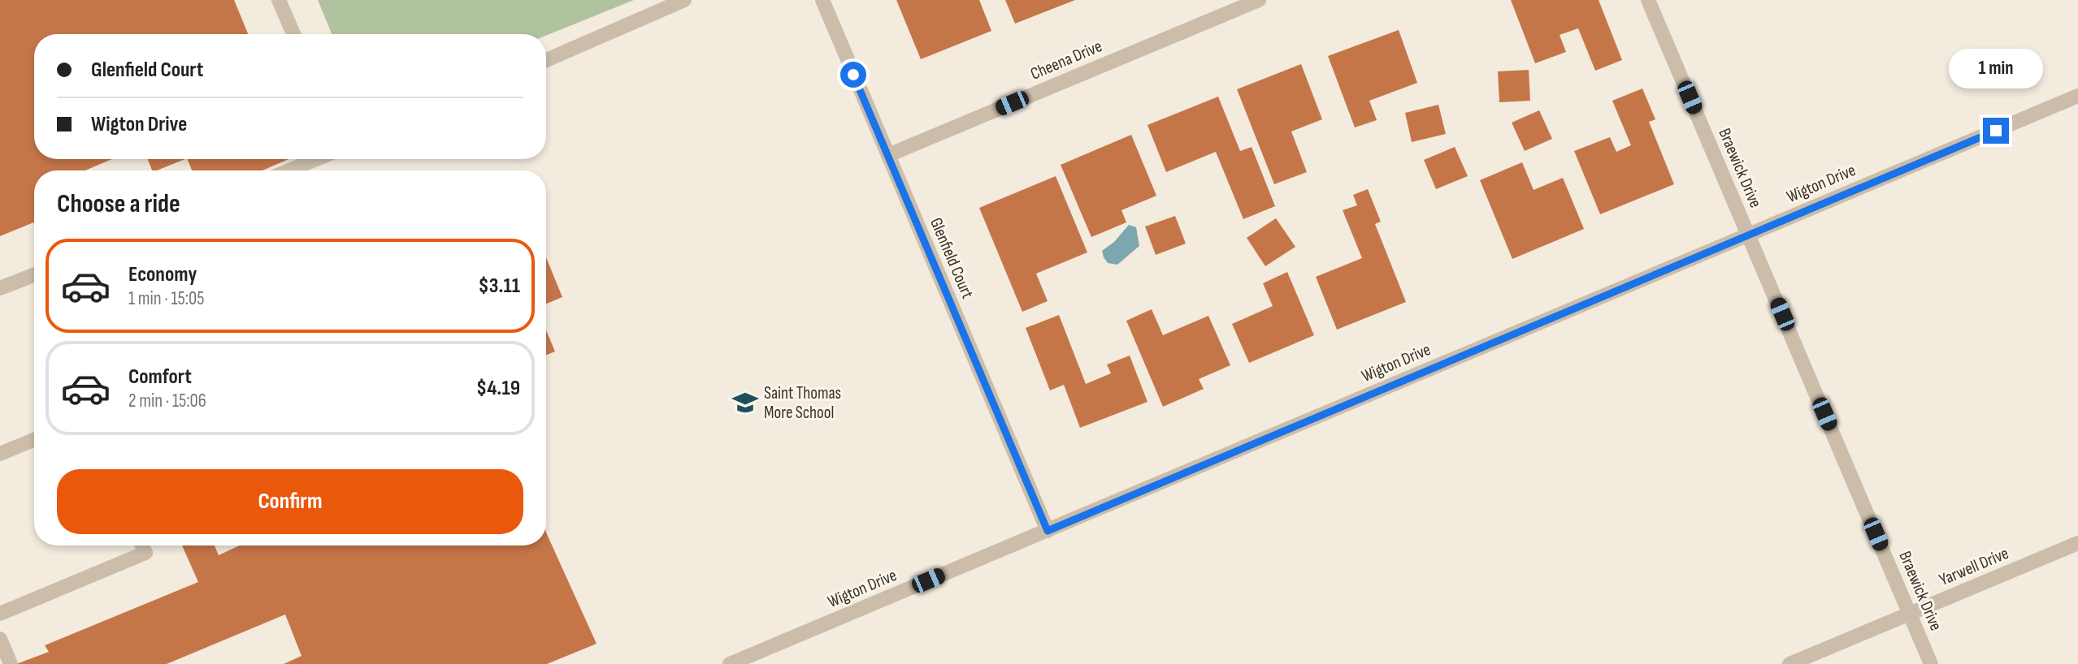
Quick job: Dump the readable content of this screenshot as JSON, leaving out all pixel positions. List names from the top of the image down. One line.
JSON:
{"streets":{"street":["Cheena Drive","Braewick Drive","Wigton Drive","Glenfield Court","Yarwell Drive"]},"crossings":[["Cheena Drive","Glenfield Court"],["Braewick Drive","Wigton Drive"],["Braewick Drive","Yarwell Drive"],["Wigton Drive","Glenfield Court"]],"places":{"school or university":["Saint Thomas More School"]},"page":{"banner":["Glenfield Court","Wigton Drive"],"bubble":"1 min","heading":"Choose a ride","list":[{"name":"Economy","note":"1 min · 15:05","value":"$3.11"},{"name":"Comfort","note":"2 min · 15:06","value":"$4.19"}],"buttons":"Confirm"}}
